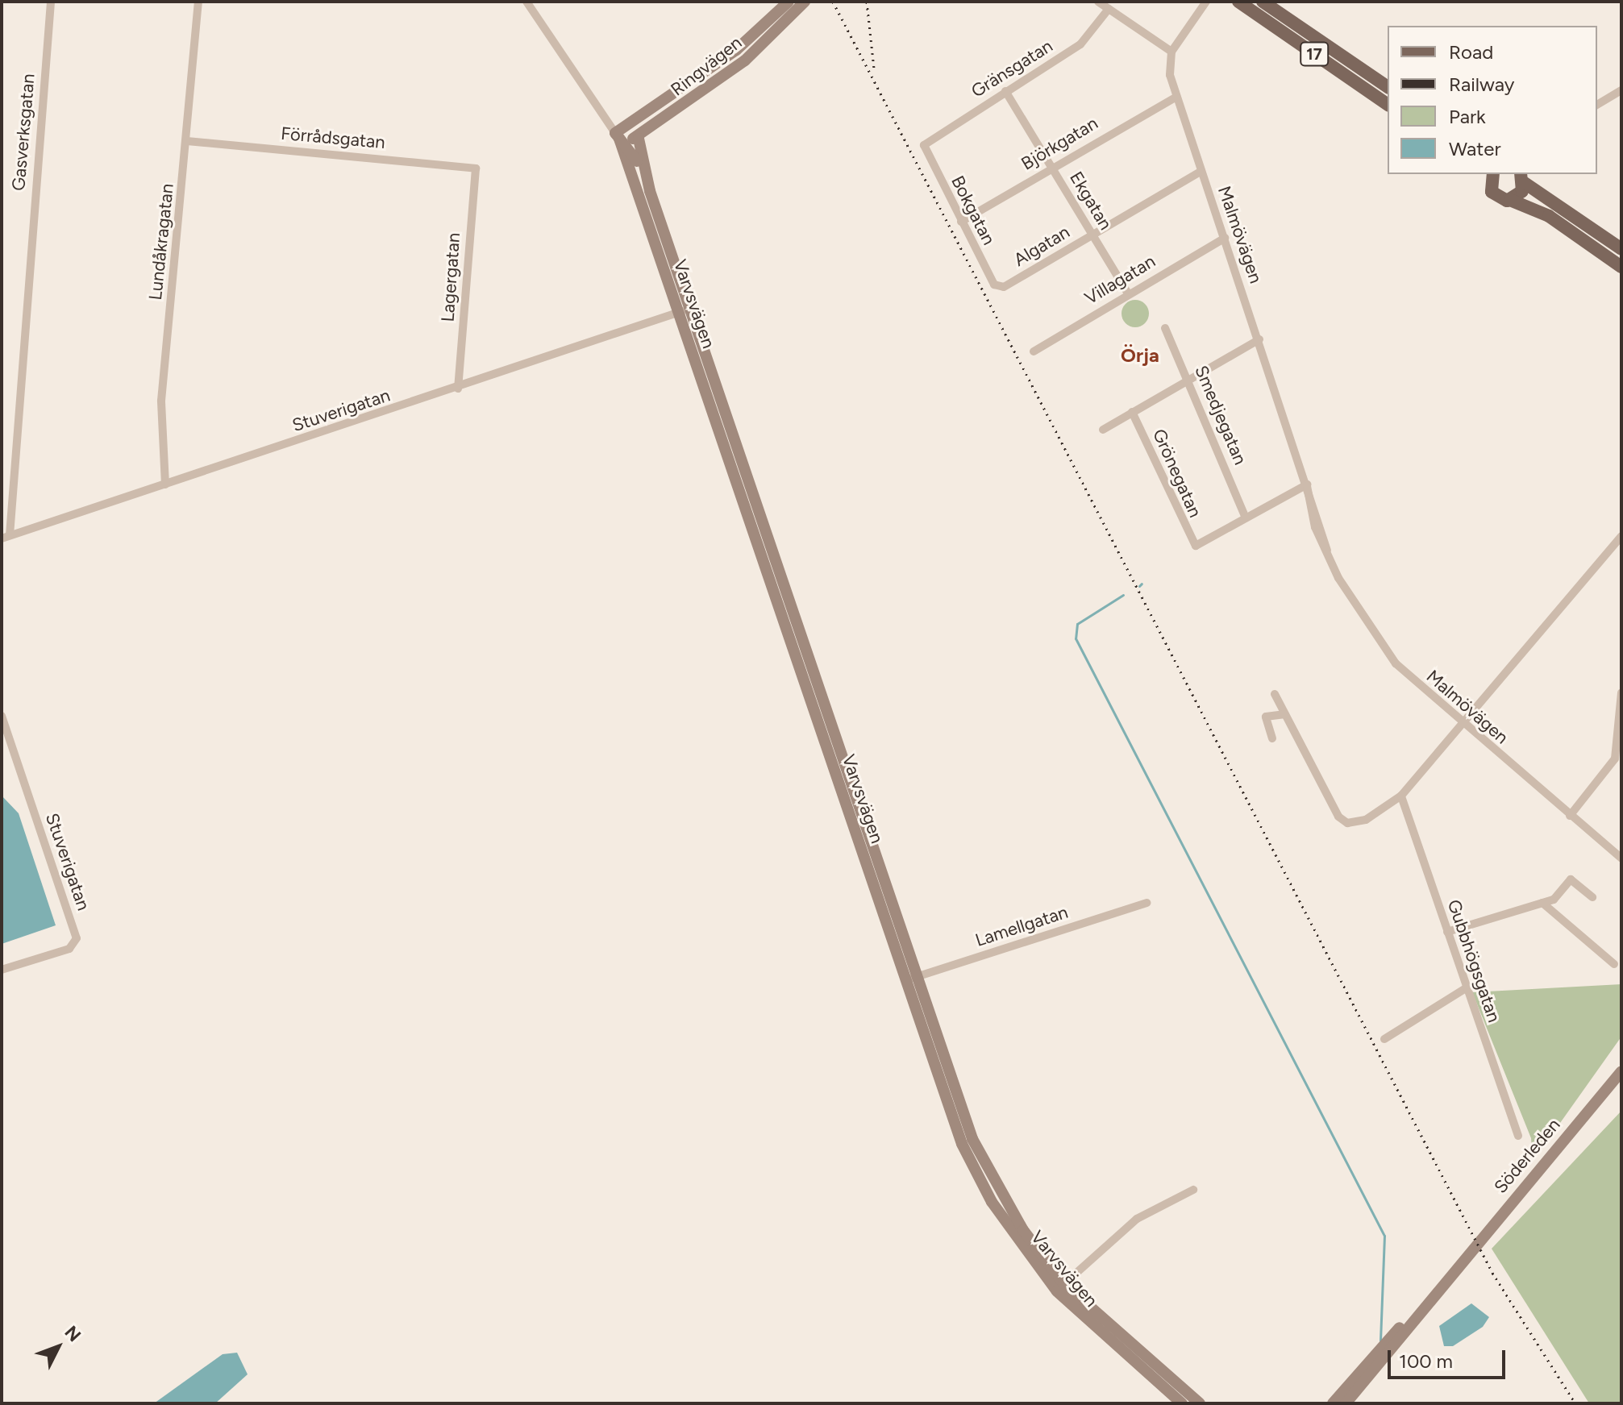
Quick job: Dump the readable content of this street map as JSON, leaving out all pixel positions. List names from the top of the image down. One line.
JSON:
{"streets":{"main road":["17","Ringvägen","Varvsvägen","Söderleden"],"street":["Gränsgatan","Gasverksgatan","Förrådsgatan","Björkgatan","Ekgatan","Bokgatan","Malmövägen","Lundåkragatan","Algatan","Lagergatan","Villagatan","Stuverigatan","Smedjegatan","Grönegatan","Lamellgatan","Gubbhögsgatan"]},"crossings":[["Ringvägen","Varvsvägen"],["Gränsgatan","Ekgatan"],["Gränsgatan","Bokgatan"],["Gasverksgatan","Stuverigatan"],["Förrådsgatan","Lundåkragatan"],["Förrådsgatan","Lagergatan"],["Björkgatan","Ekgatan"],["Björkgatan","Bokgatan"],["Björkgatan","Malmövägen"],["Ekgatan","Algatan"],["Ekgatan","Villagatan"],["Bokgatan","Algatan"],["Malmövägen","Algatan"],["Malmövägen","Villagatan"],["Lundåkragatan","Stuverigatan"],["Lagergatan","Stuverigatan"],["Varvsvägen","Stuverigatan"],["Varvsvägen","Lamellgatan"],["Smedjegatan","Grönegatan"]],"districts":["Örja"],"legend":["Road","Railway","Park","Water"],"scale_bar":"100 m","north":"top right"}
